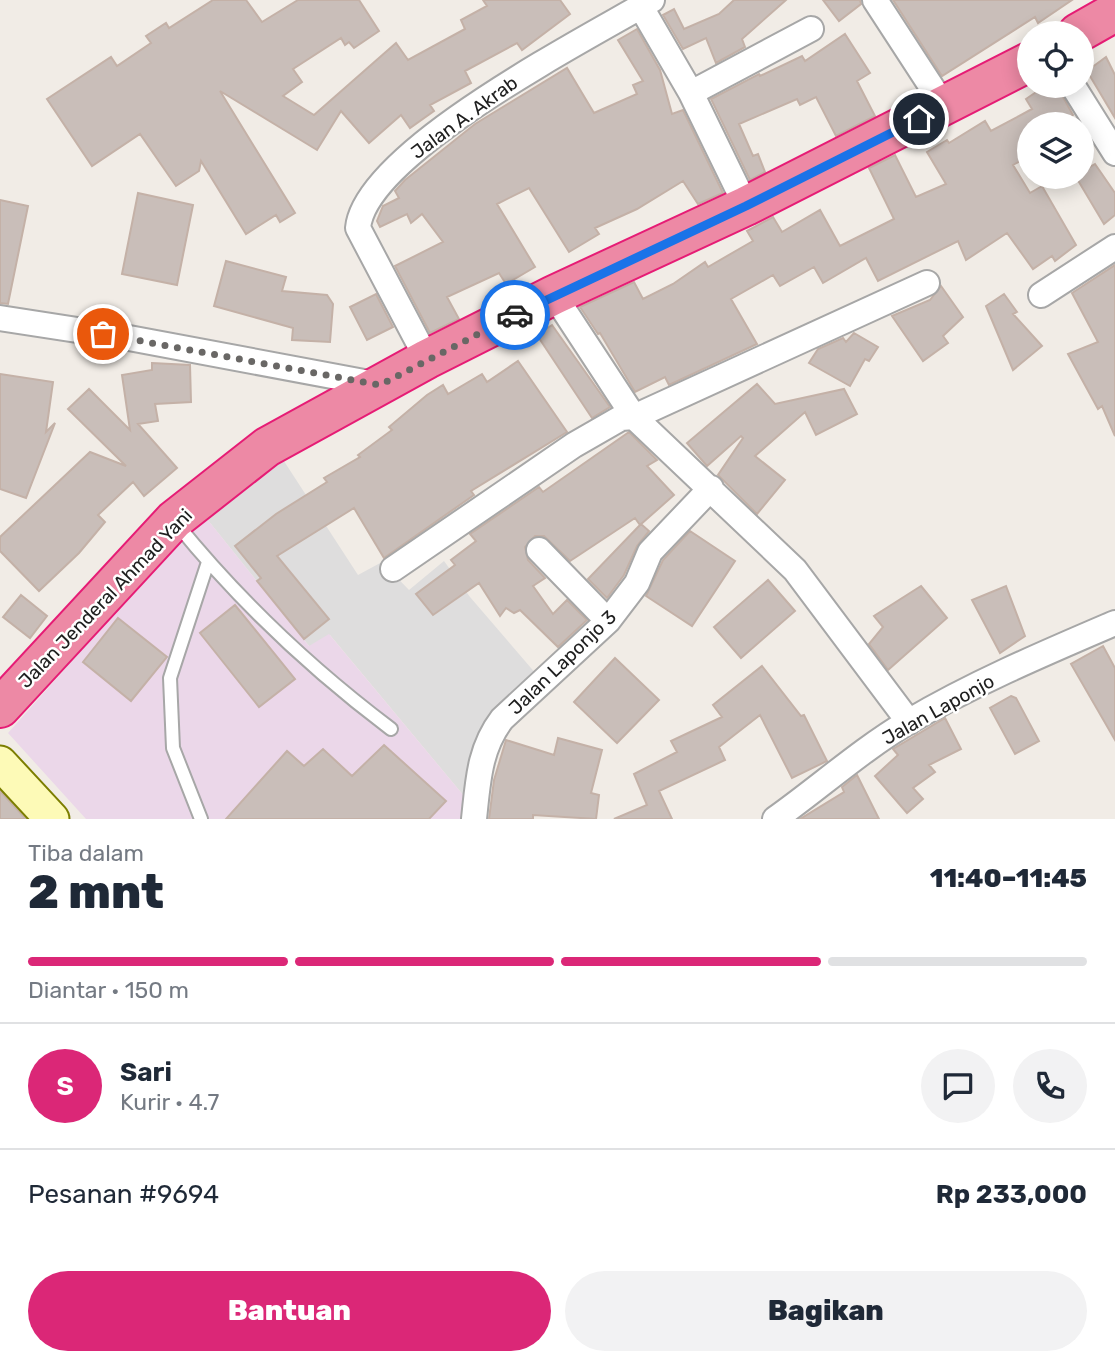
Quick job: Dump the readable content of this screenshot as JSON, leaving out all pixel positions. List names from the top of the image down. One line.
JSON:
{"streets":{"highway":["Jalan Jenderal Ahmad Yani"],"street":["Jalan A. Akrab","Jalan Laponjo 3","Jalan Laponjo"]},"crossings":[["Jalan A. Akrab","Jalan Jenderal Ahmad Yani"]],"page":{"heading":["2 mnt","Tiba dalam","11:40–11:45"],"panel":["Sari","Kurir · 4.7","Pesanan #9694","Rp 233,000"],"bar":"Diantar · 150 m","round":"S","buttons":["Bantuan","Bagikan"]}}
